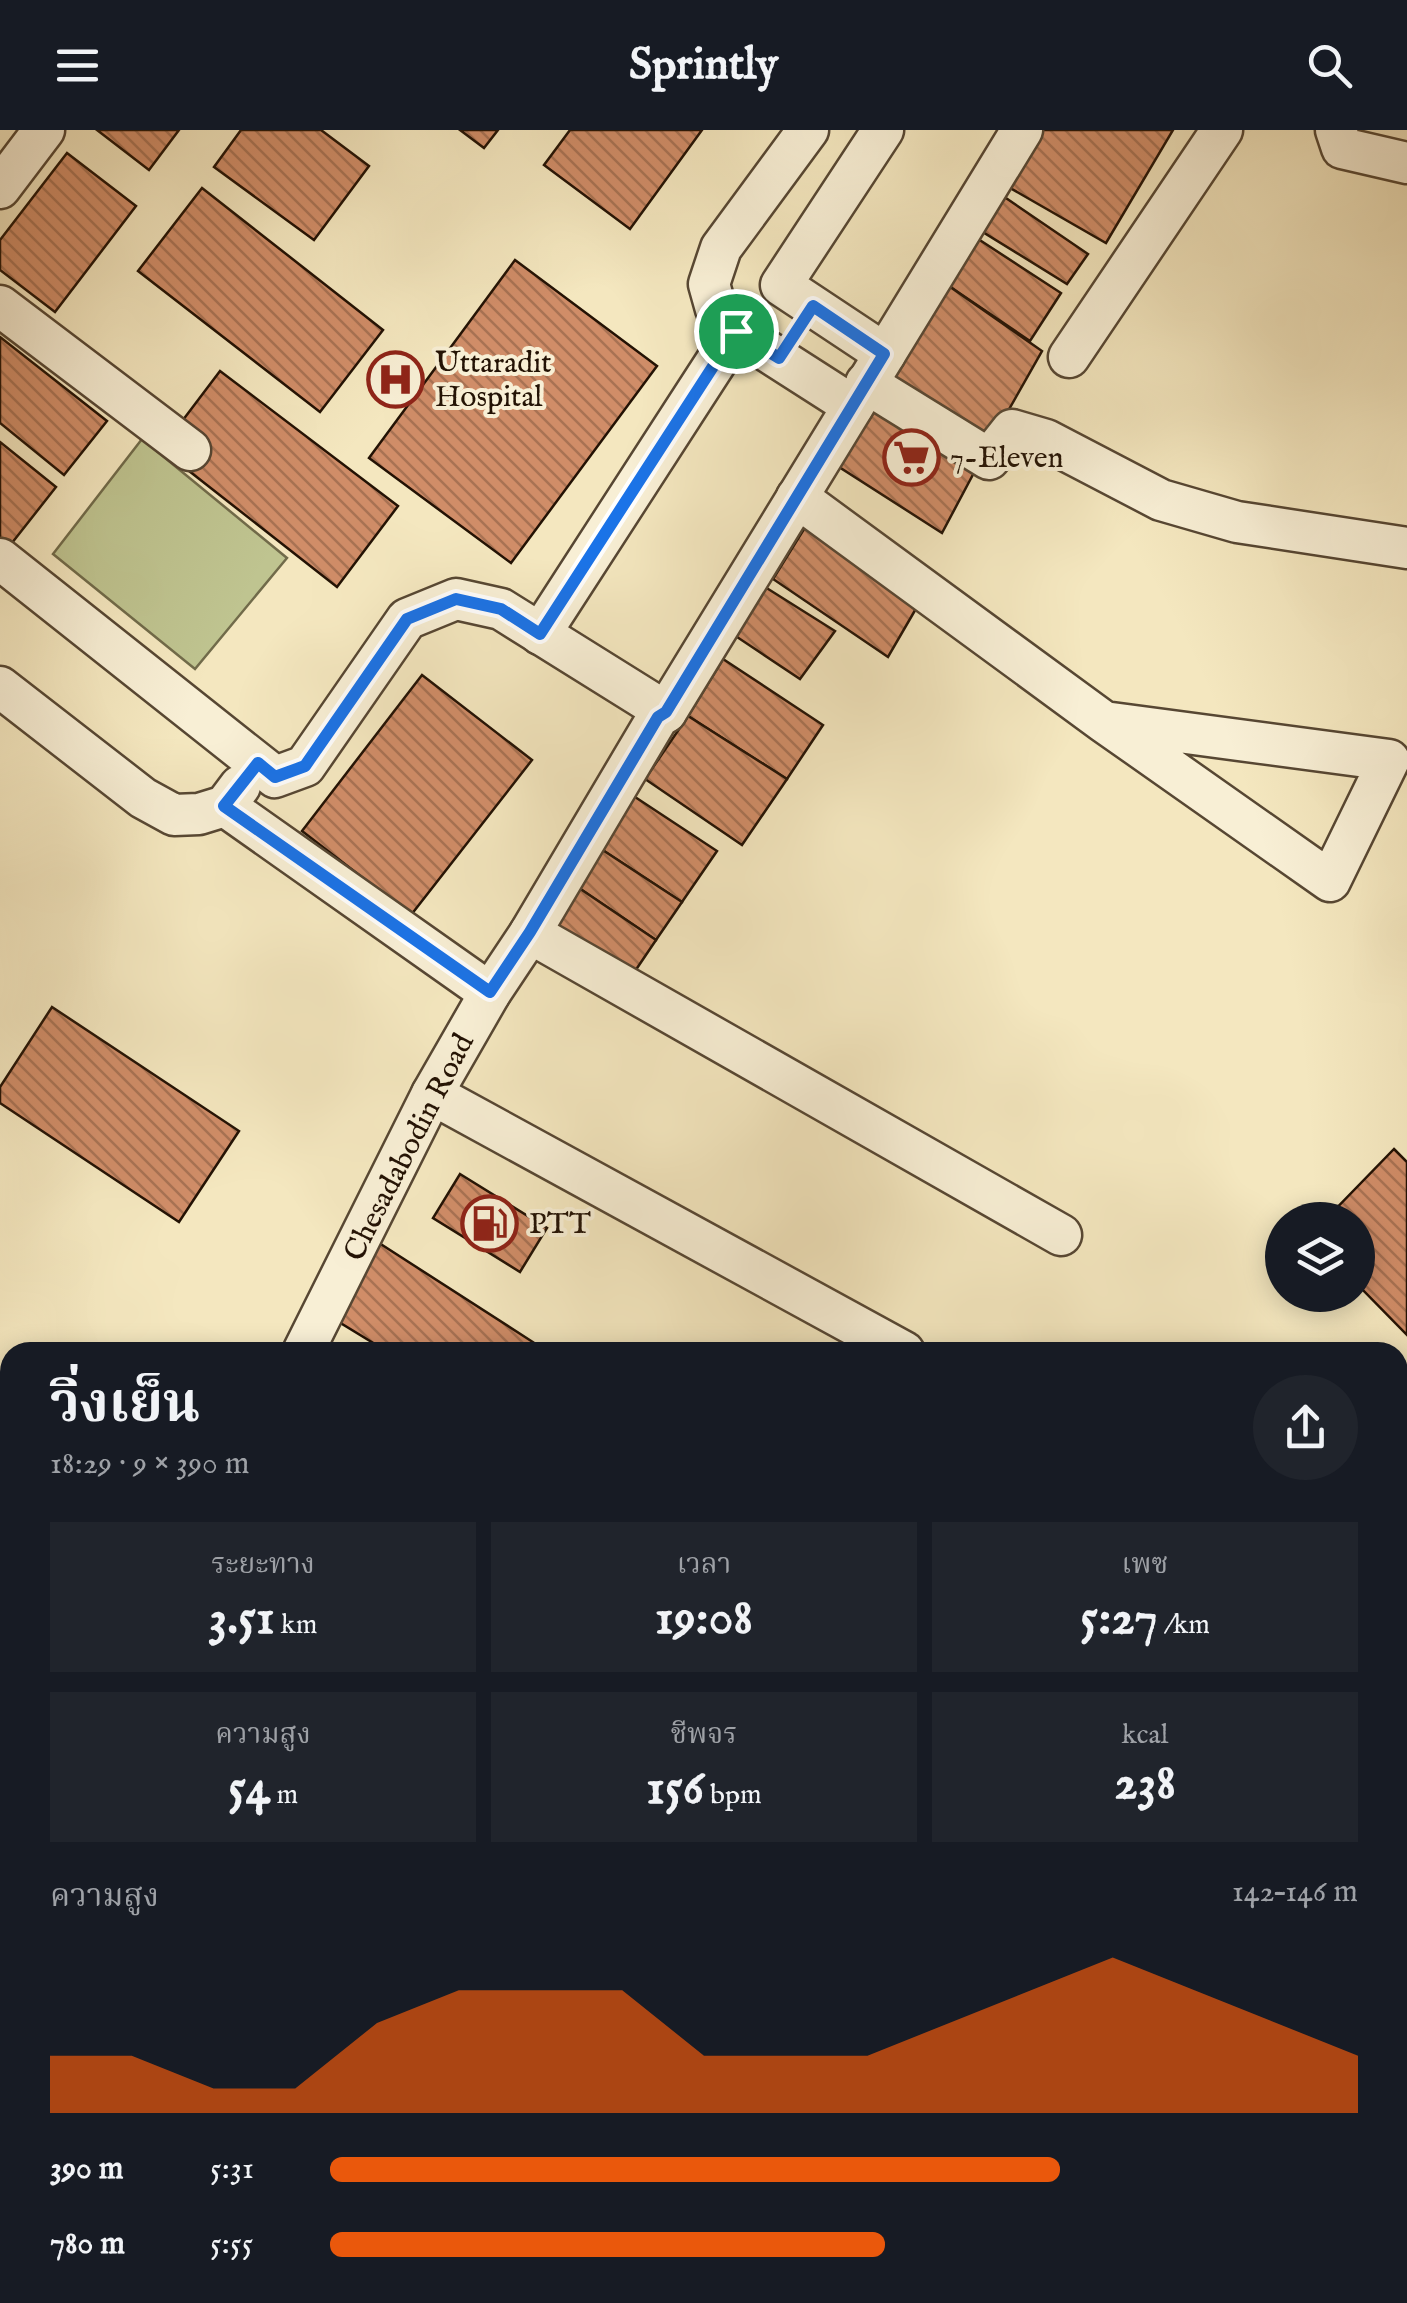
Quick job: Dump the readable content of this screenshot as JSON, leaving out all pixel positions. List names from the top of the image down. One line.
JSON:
{"streets":{"street":["Chesadabodin Road"]},"places":{"hospital":["Uttaradit Hospital"],"supermarket":["7-Eleven"],"fuel station":["PTT"]},"page":{"header":"Sprintly","heading":["วิ่งเย็น","18:29 · 9 × 390 m"],"stats":[["ระยะทาง","3.51 km"],["เวลา","19:08"],["เพซ","5:27 /km"],["ความสูง","54 m"],["ชีพจร","156 bpm"],["kcal","238"]],"chart":["ความสูง","142–146 m"],"list":[{"name":"390 m","note":"5:31"},{"name":"780 m","note":"5:55"}]}}
